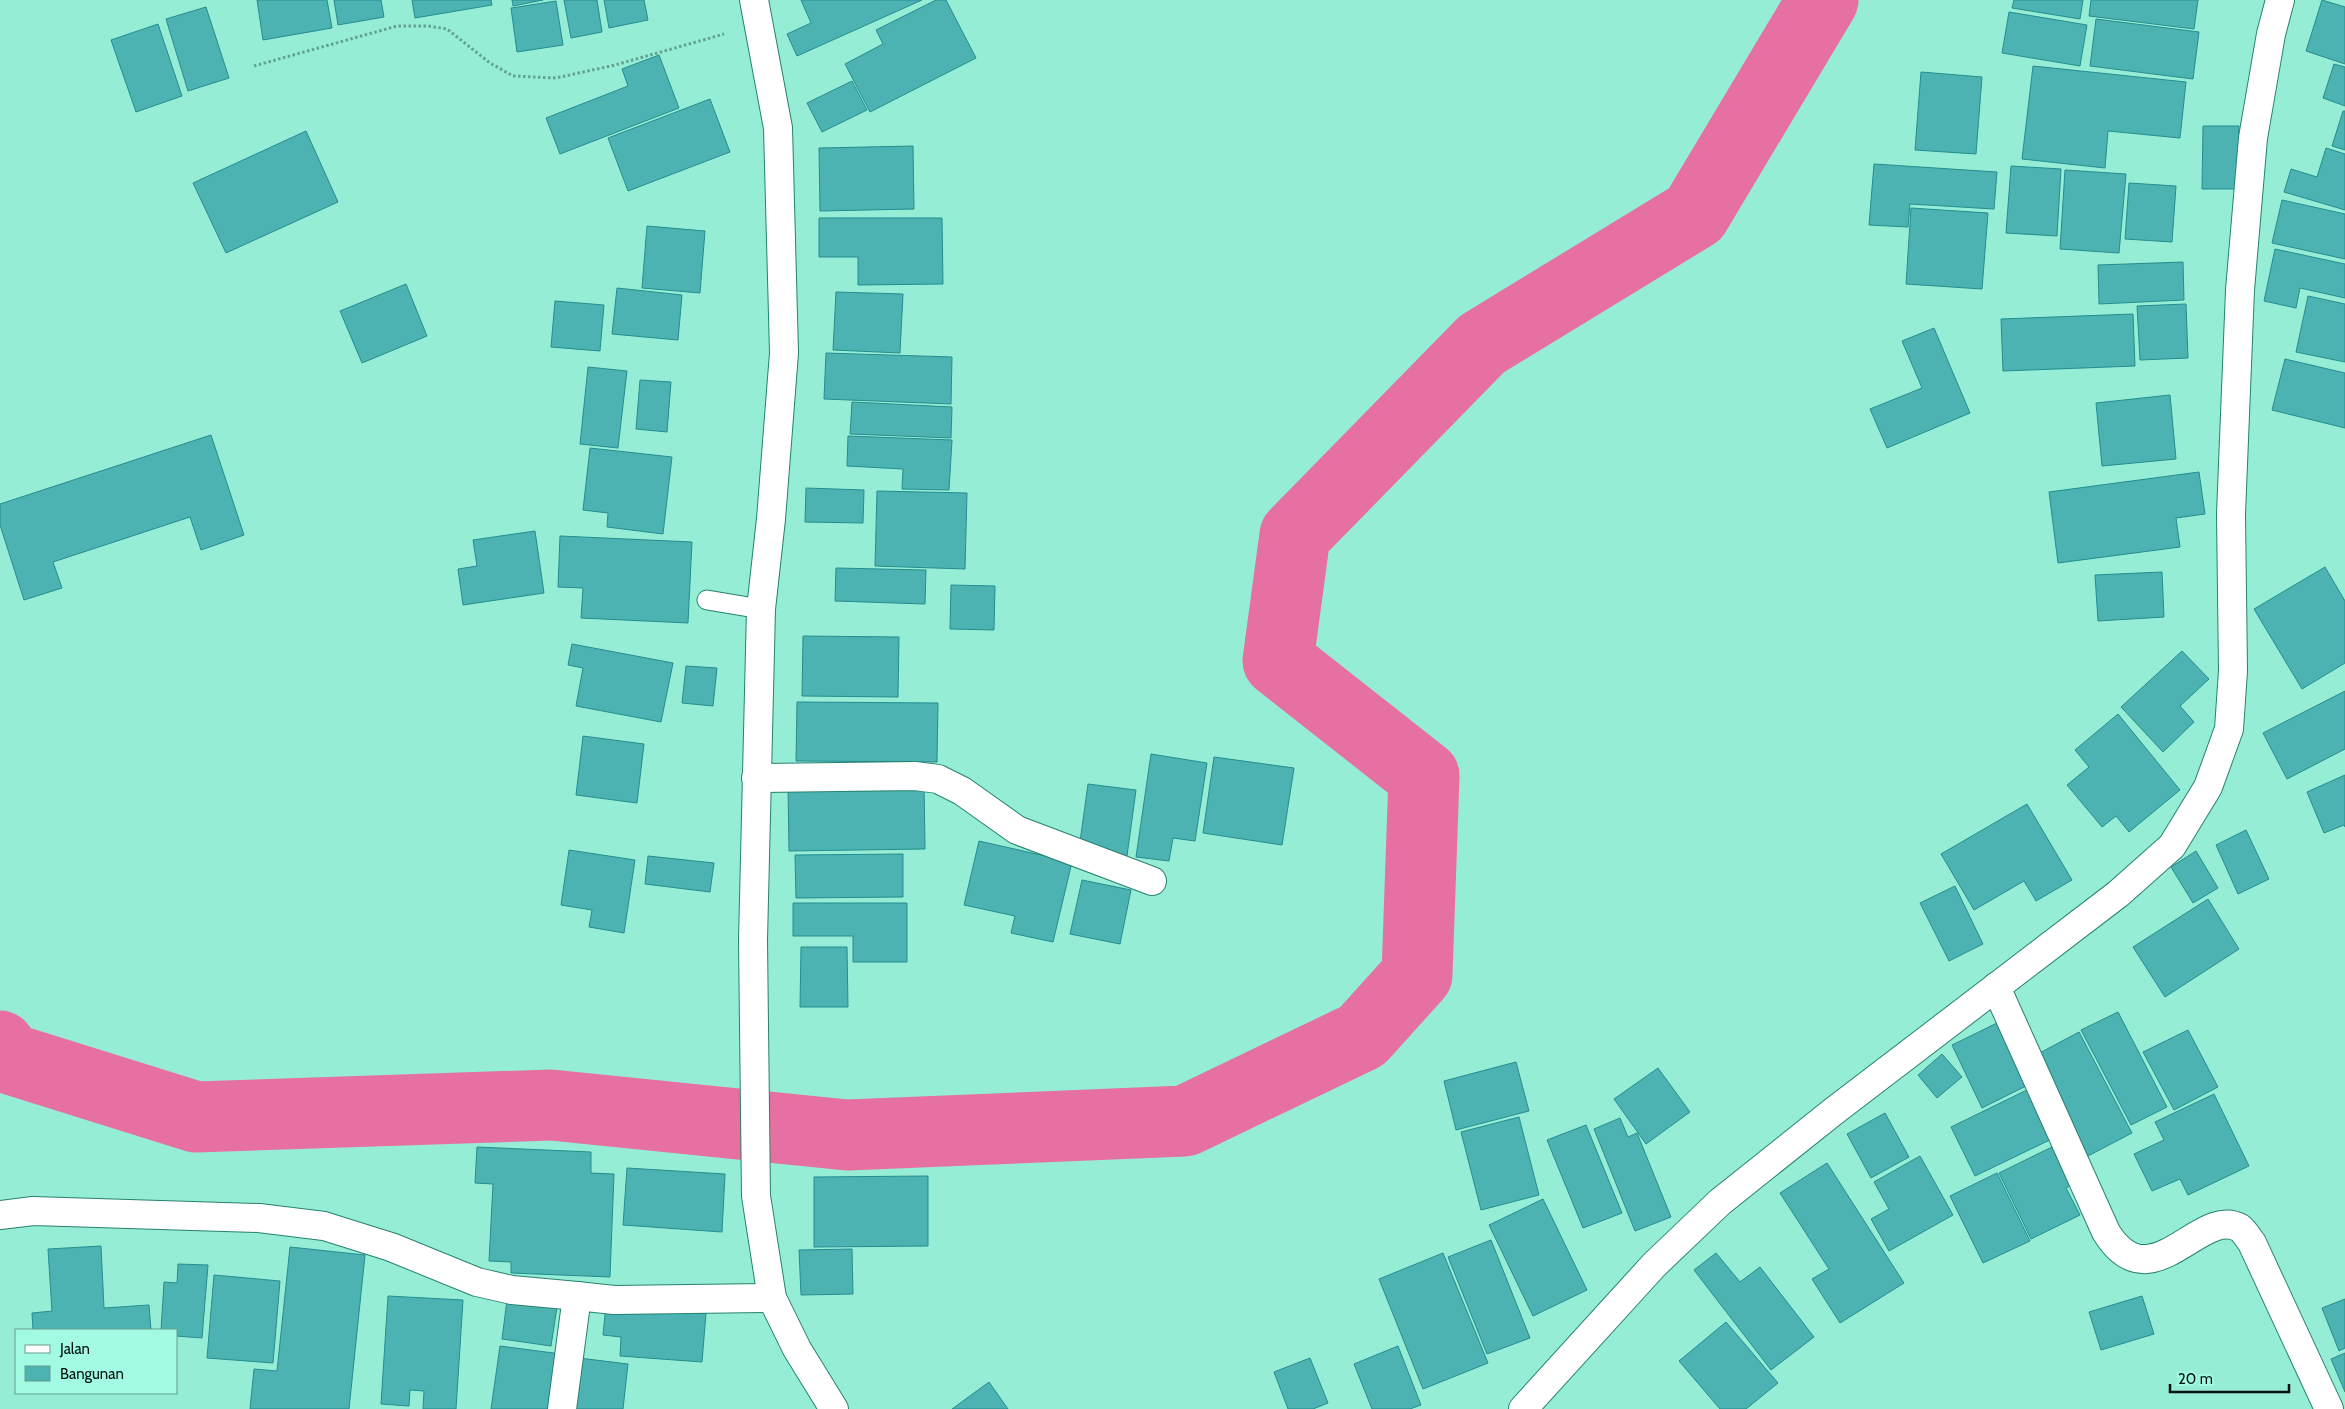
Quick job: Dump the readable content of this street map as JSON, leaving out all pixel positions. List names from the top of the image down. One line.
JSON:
{"legend":["Jalan","Bangunan"],"scale_bar":"20 m"}
